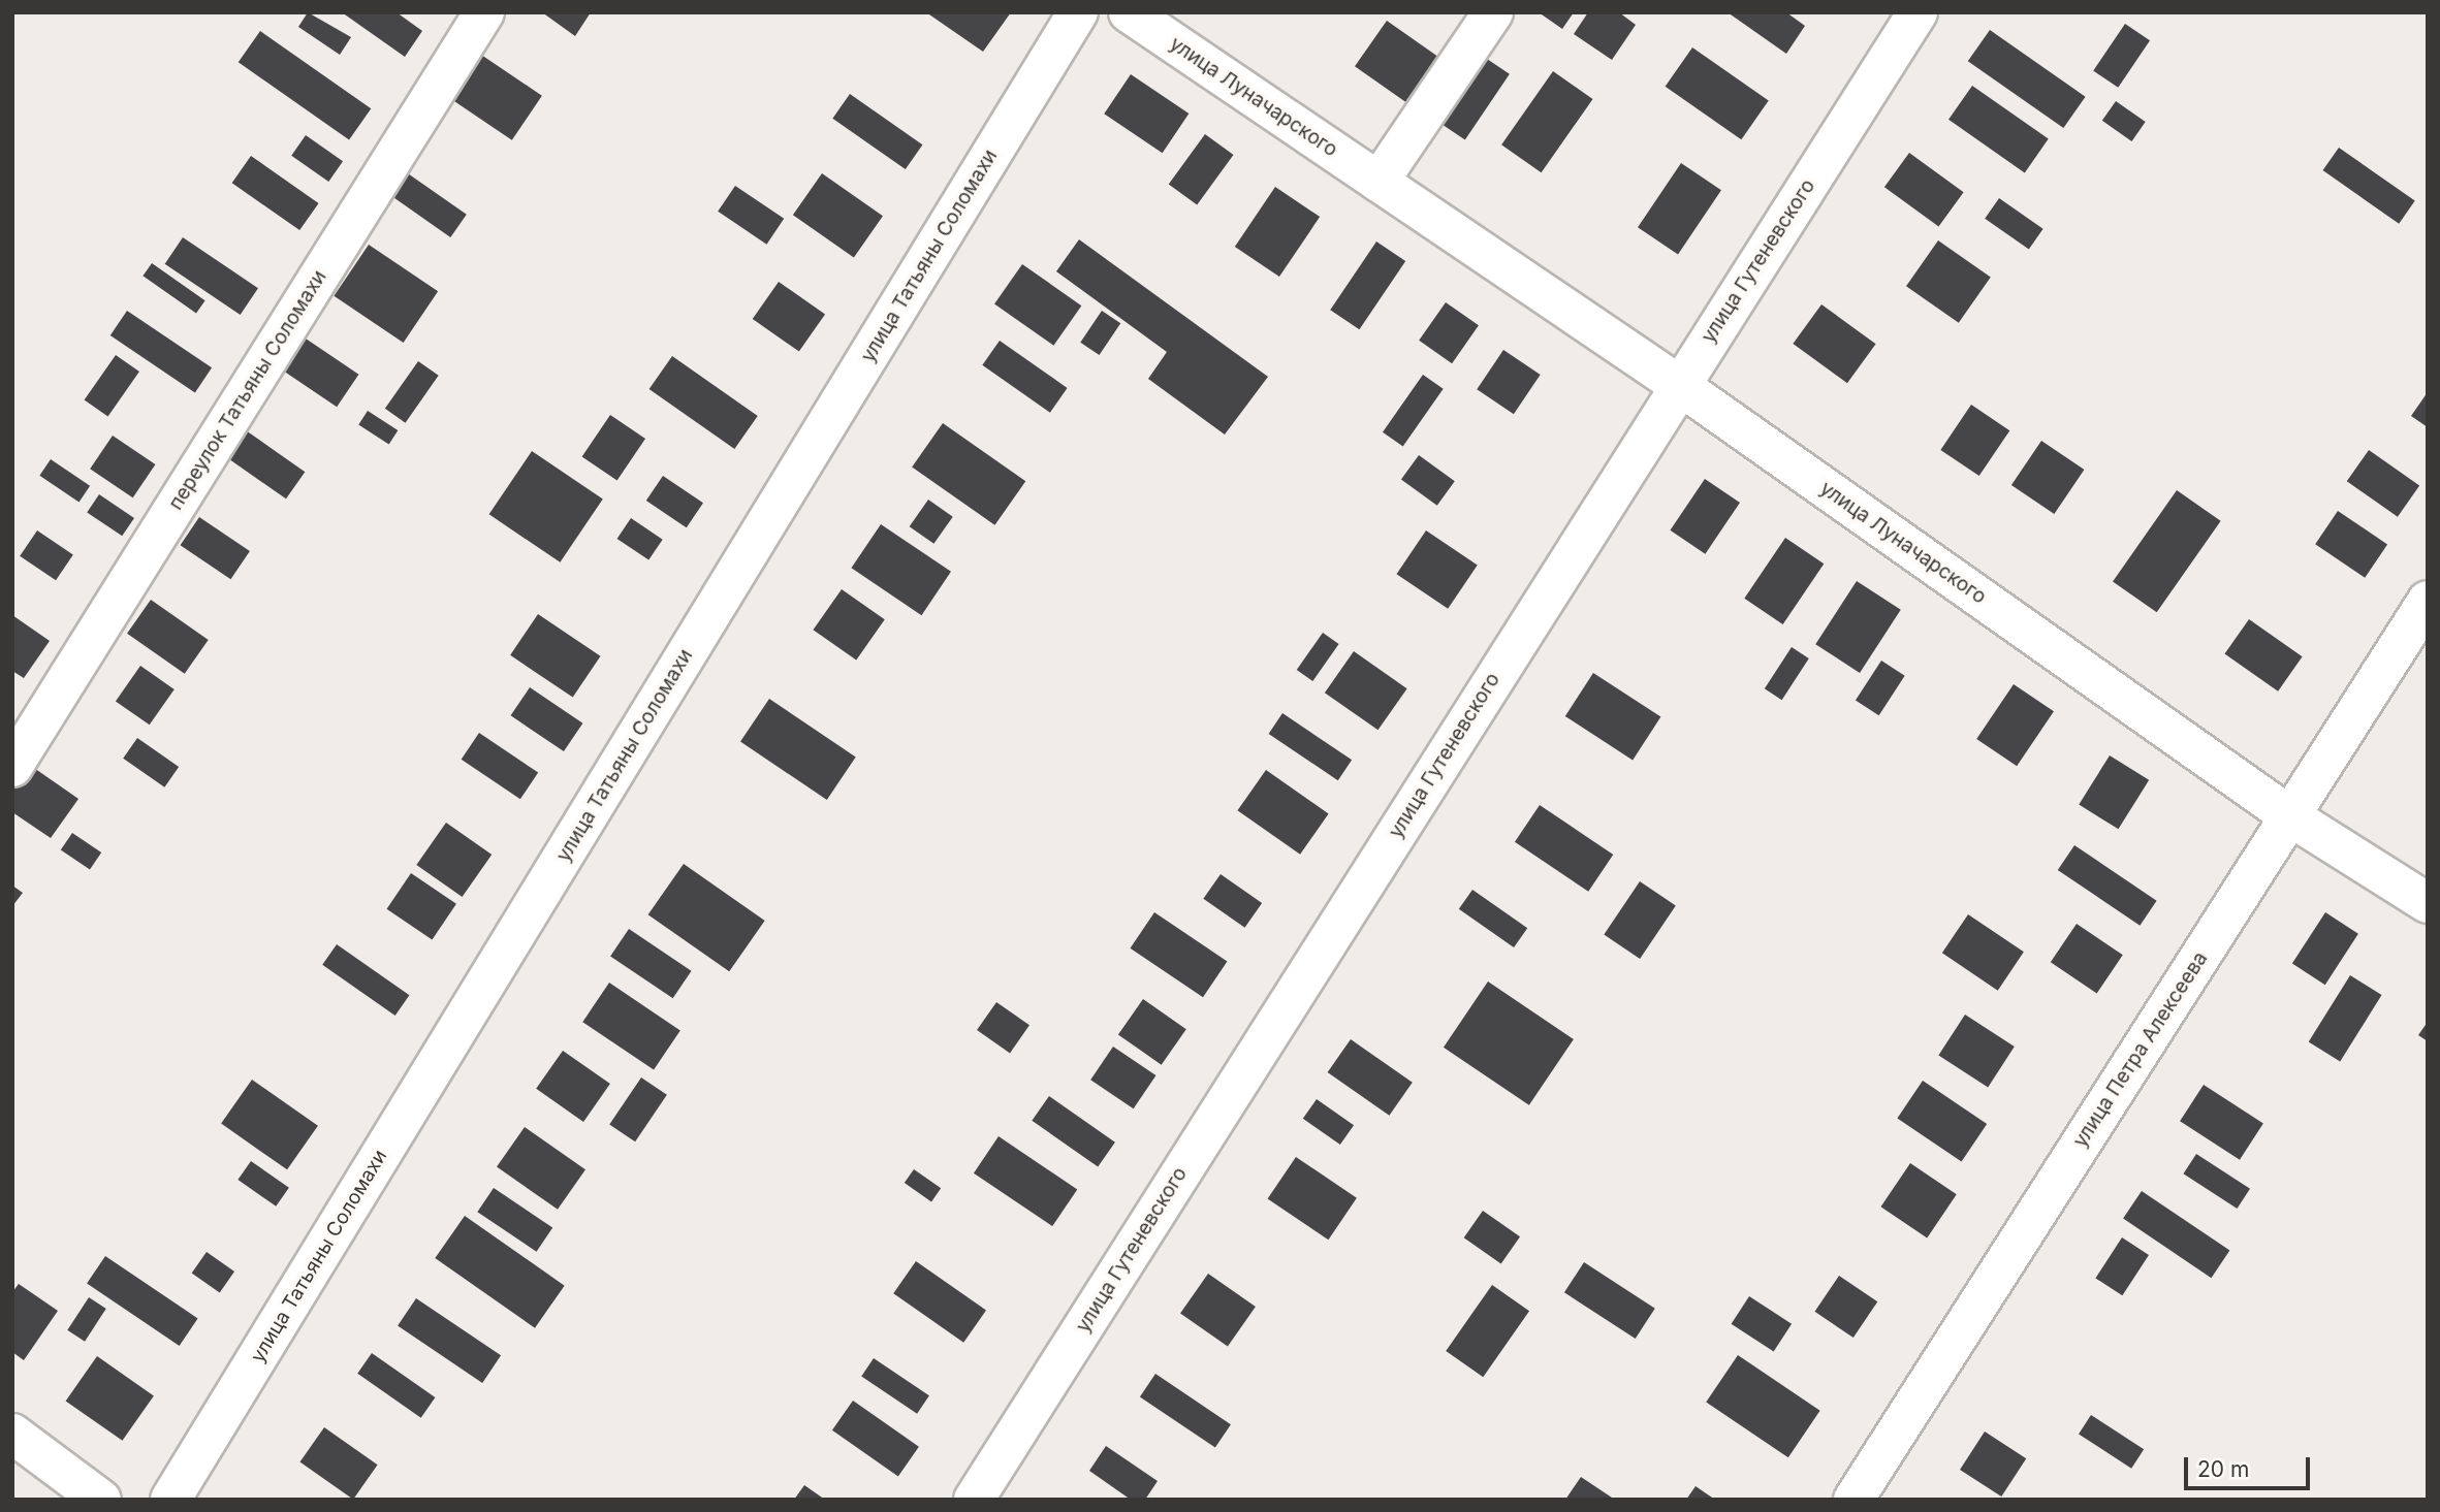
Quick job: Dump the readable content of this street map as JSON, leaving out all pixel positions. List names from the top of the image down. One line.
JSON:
{"streets":{"street":["улица Луначарского","улица Татьяны Соломахи","улица Гутеневского","переулок Татьяны Соломахи","улица Петра Алексеева"]},"crossings":[["улица Луначарского","улица Гутеневского"],["улица Луначарского","улица Петра Алексеева"]],"scale_bar":"20 m"}
